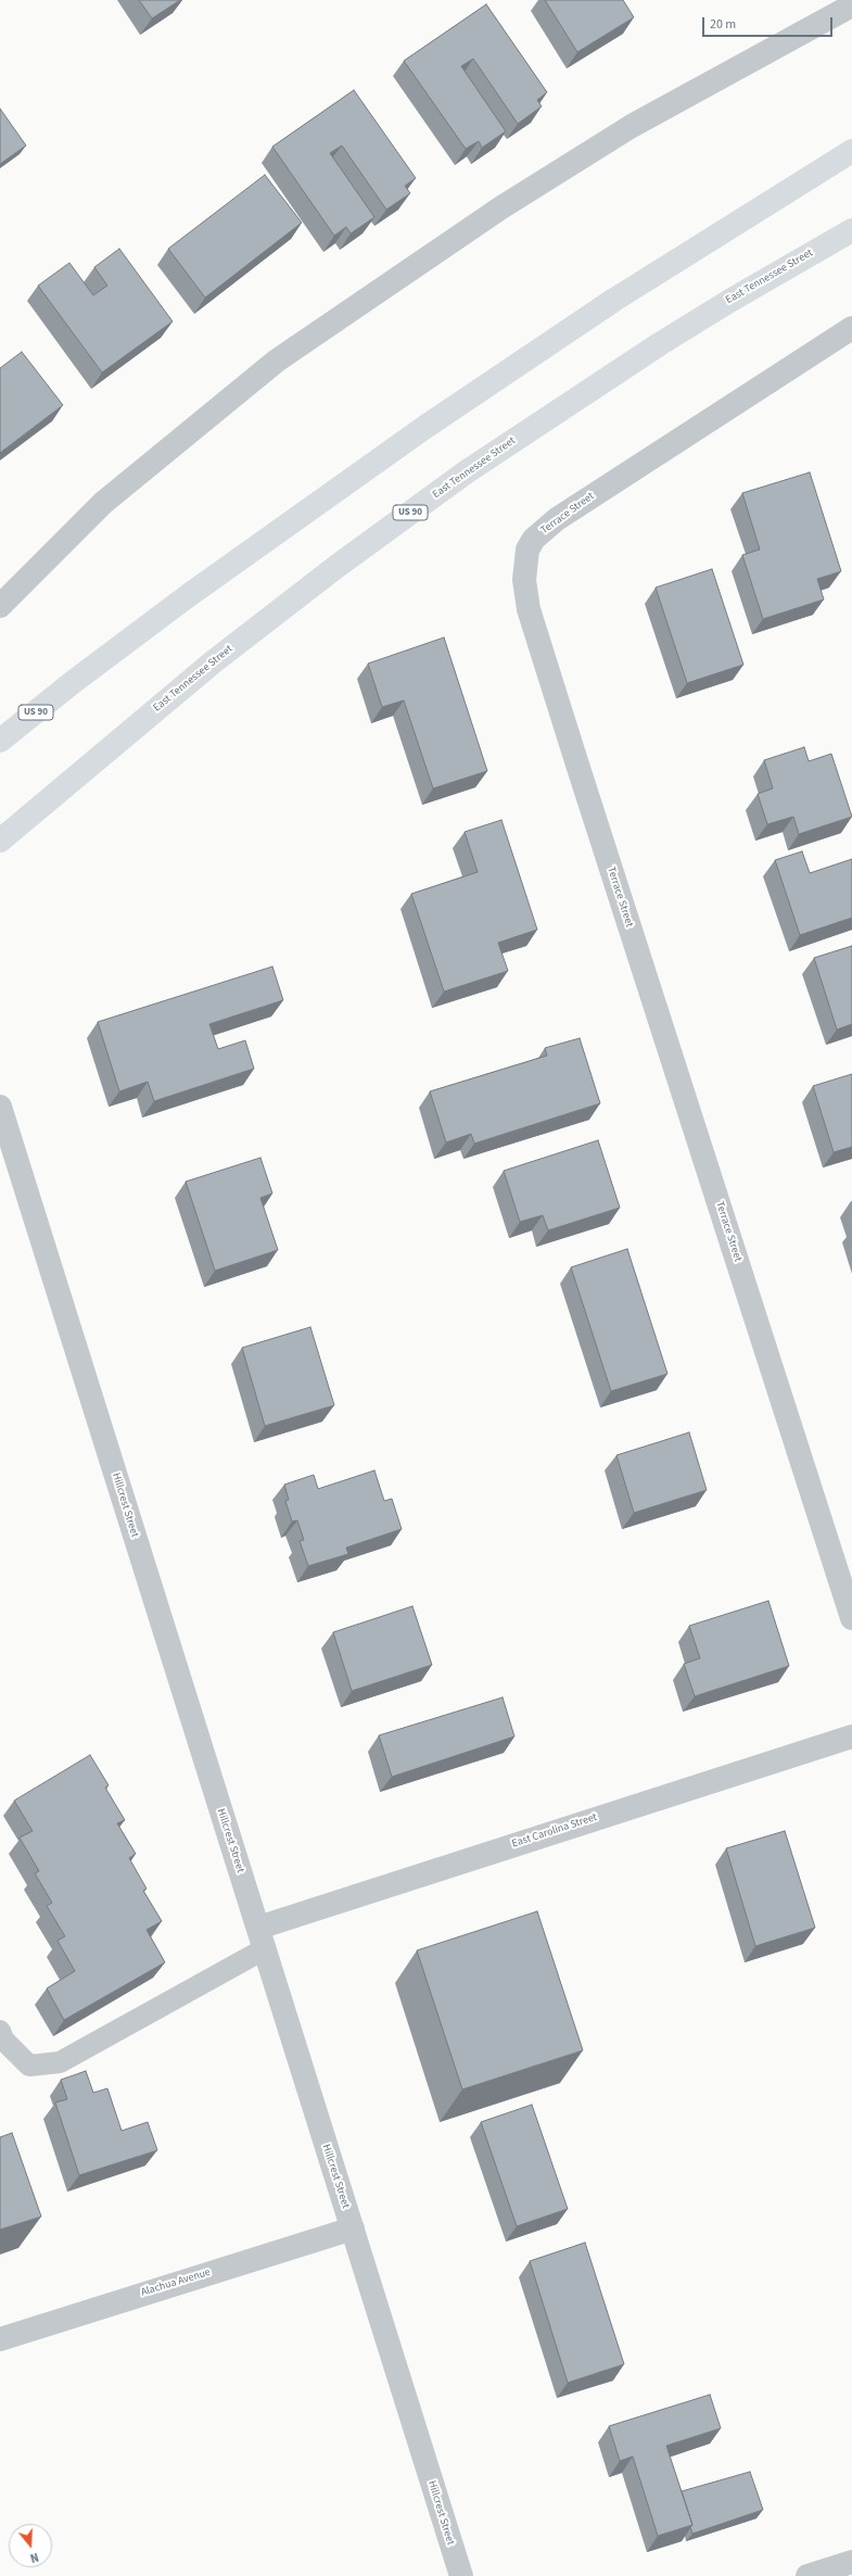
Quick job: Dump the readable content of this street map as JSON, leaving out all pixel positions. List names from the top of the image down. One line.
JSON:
{"streets":{"main road":["East Tennessee Street","US 90"],"street":["Terrace Street","Hillcrest Street","East Carolina Street","Alachua Avenue"]},"crossings":[["Hillcrest Street","East Carolina Street"],["Hillcrest Street","Alachua Avenue"]],"scale_bar":"20 m","north":"bottom"}
